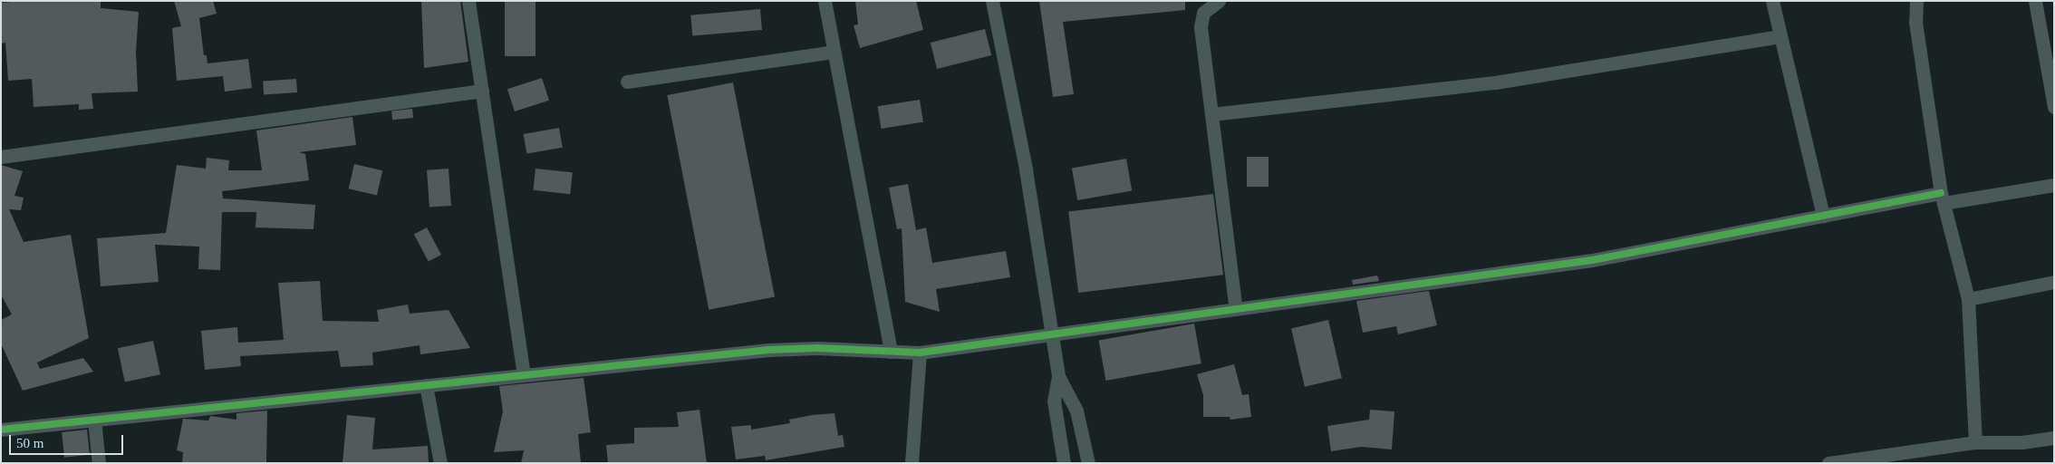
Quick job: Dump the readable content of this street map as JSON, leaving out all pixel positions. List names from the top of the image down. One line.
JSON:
{"scale_bar":"50 m"}
